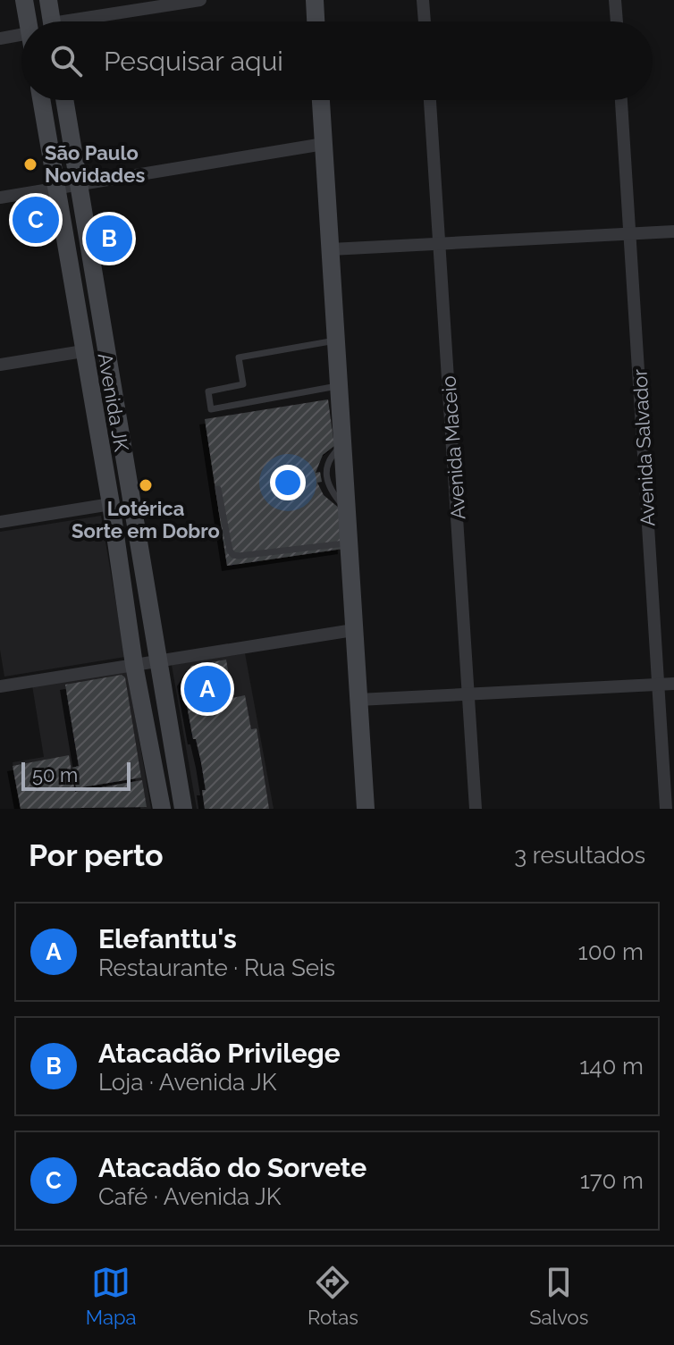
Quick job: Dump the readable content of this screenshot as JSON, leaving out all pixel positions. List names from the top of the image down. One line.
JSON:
{"streets":{"main road":["Avenida JK"],"street":["Avenida Maceio","Avenida Salvador"]},"places":["São Paulo Novidades","Lotérica Sorte em Dobro"],"scale_bar":"50 m","page":{"search":"Pesquisar aqui","pins":["C","B","A"],"scale":"50 m","heading":["Por perto","3 resultados"],"list":[{"mark":"A","name":"Elefanttu's","note":"Restaurante · Rua Seis","value":"100 m"},{"mark":"B","name":"Atacadão Privilege","note":"Loja · Avenida JK","value":"140 m"},{"mark":"C","name":"Atacadão do Sorvete","note":"Café · Avenida JK","value":"170 m"}],"nav":["Mapa","Rotas","Salvos"]}}
